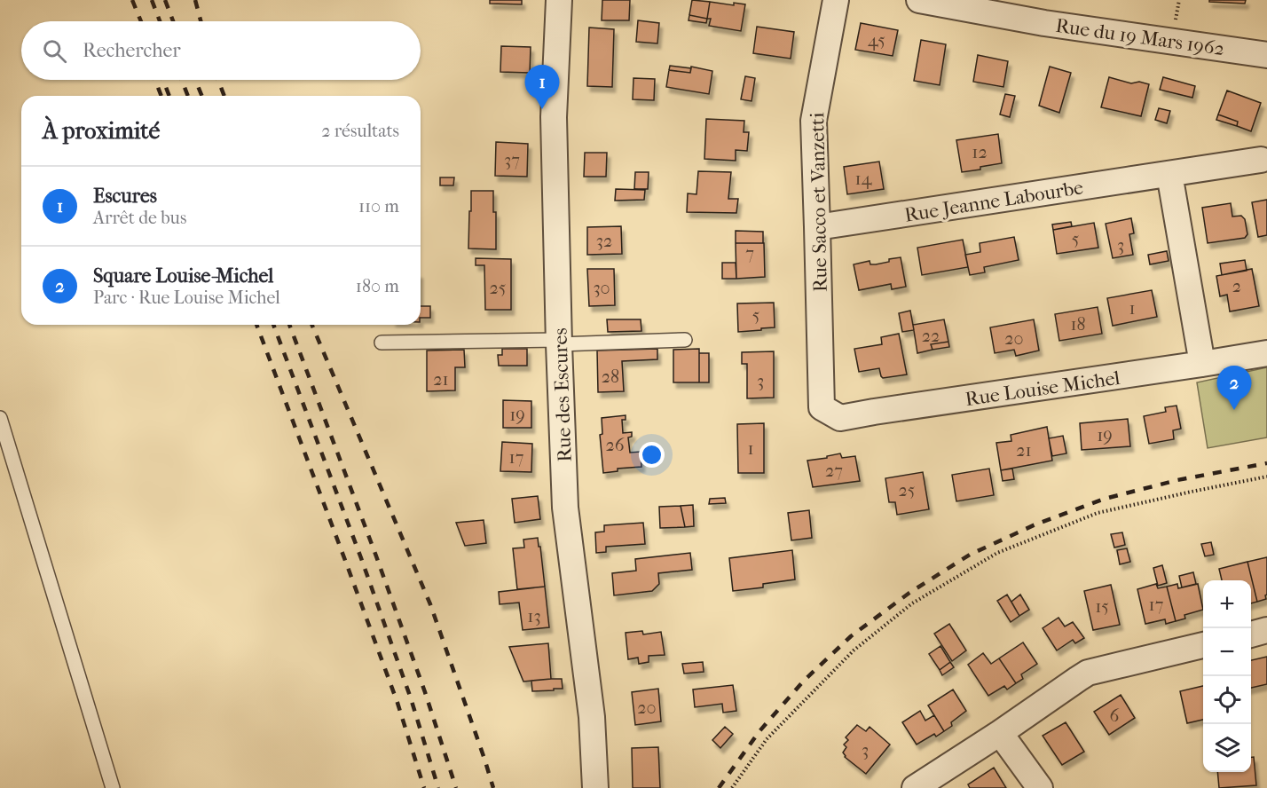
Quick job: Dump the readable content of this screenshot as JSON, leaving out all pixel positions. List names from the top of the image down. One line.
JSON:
{"streets":{"street":["Rue du 19 Mars 1962","Rue Jeanne Labourbe","Rue Sacco et Vanzetti","Rue Louise Michel","Rue des Escures"]},"crossings":[["Rue Jeanne Labourbe","Rue Sacco et Vanzetti"],["Rue Sacco et Vanzetti","Rue Louise Michel"]],"house_numbers":["45","12","37","14","5","32","3","7","2","25","30","1","5","18","22","20","28","21","3","19","19","26","1","21","17","27","25","17","15","13","20","6","3"],"page":{"search":"Rechercher","pins":["1","2"],"heading":["À proximité","2 résultats"],"list":[{"mark":"1","name":"Escures","note":"Arrêt de bus","value":"110 m"},{"mark":"2","name":"Square Louise-Michel","note":"Parc · Rue Louise Michel","value":"180 m"}],"map_buttons":["+","−"]}}
